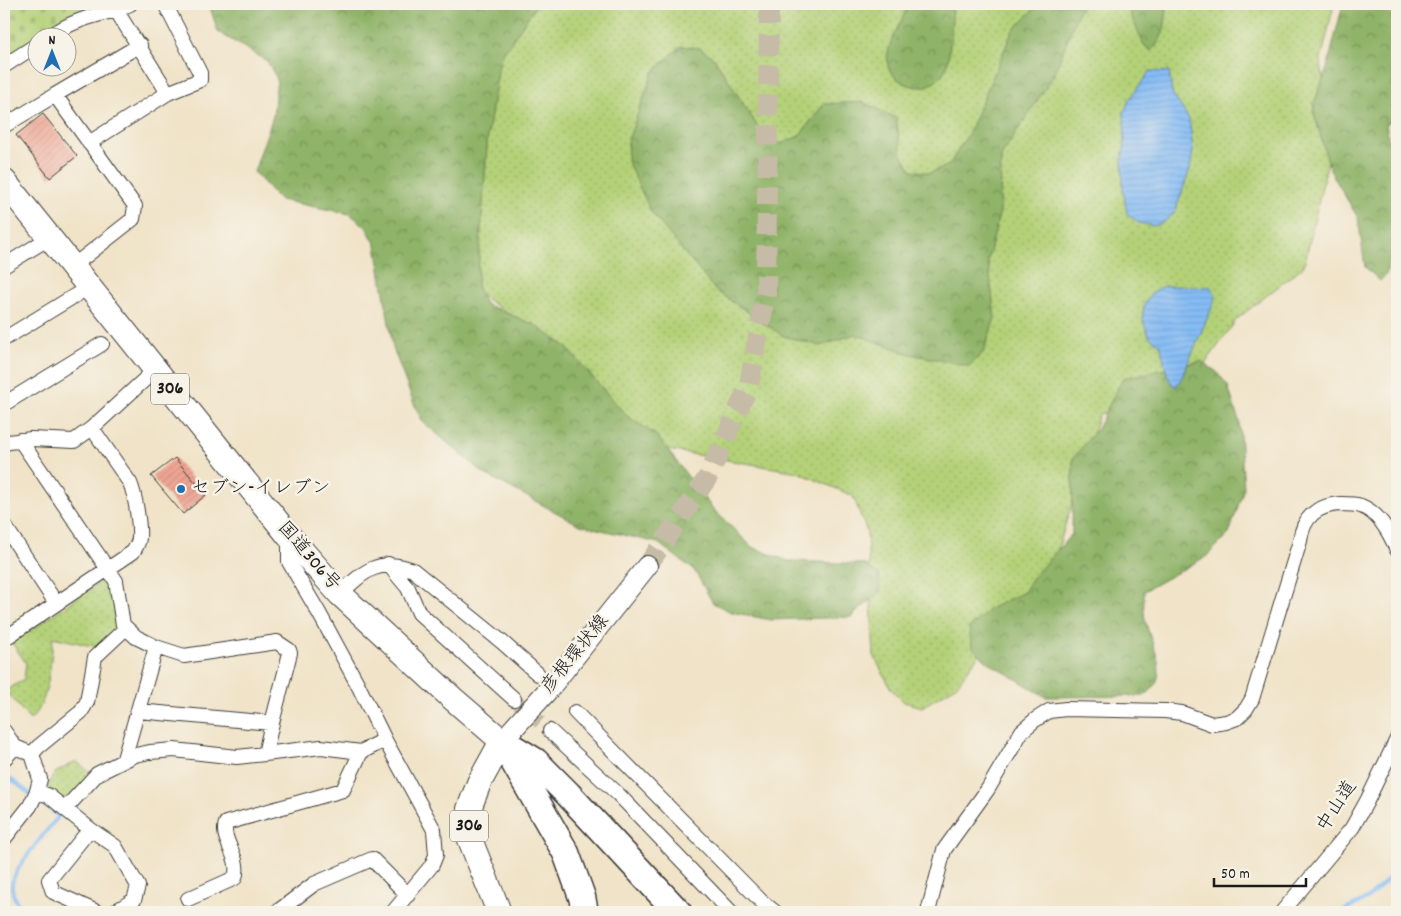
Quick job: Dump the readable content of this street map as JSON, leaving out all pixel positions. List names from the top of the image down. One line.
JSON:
{"streets":{"highway":["306","国道306号"],"main road":["彦根環状線"],"street":["中山道"]},"crossings":[["306","国道306号"],["306","彦根環状線"],["国道306号","彦根環状線"]],"places":["セブン-イレブン"],"scale_bar":"50 m","north":"top"}
